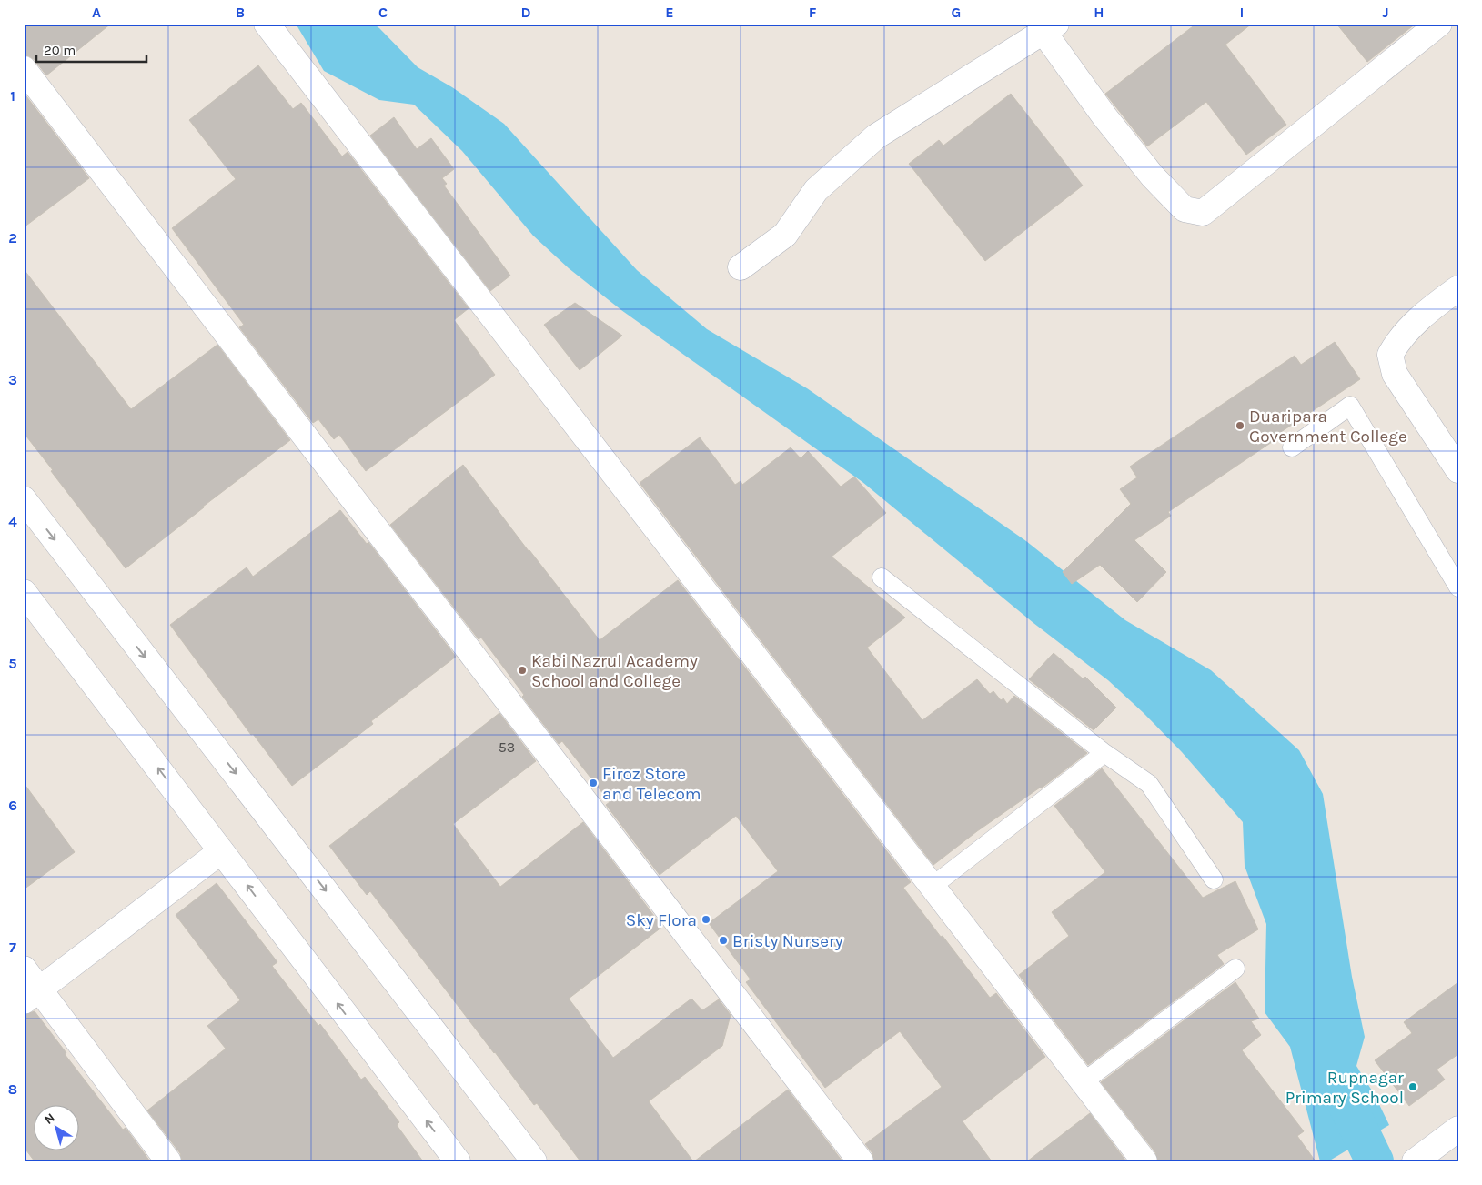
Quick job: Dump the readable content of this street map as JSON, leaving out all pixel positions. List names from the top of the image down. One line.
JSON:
{"places":["Duaripara Government College","Kabi Nazrul Academy School and College","Firoz Store and Telecom","Sky Flora","Bristy Nursery","Rupnagar Primary School"],"house_numbers":["53"],"scale_bar":"20 m","north":"top left","grid":{"columns":["A","B","C","D","E","F","G","H","I","J"],"rows":["1","2","3","4","5","6","7","8"]}}
